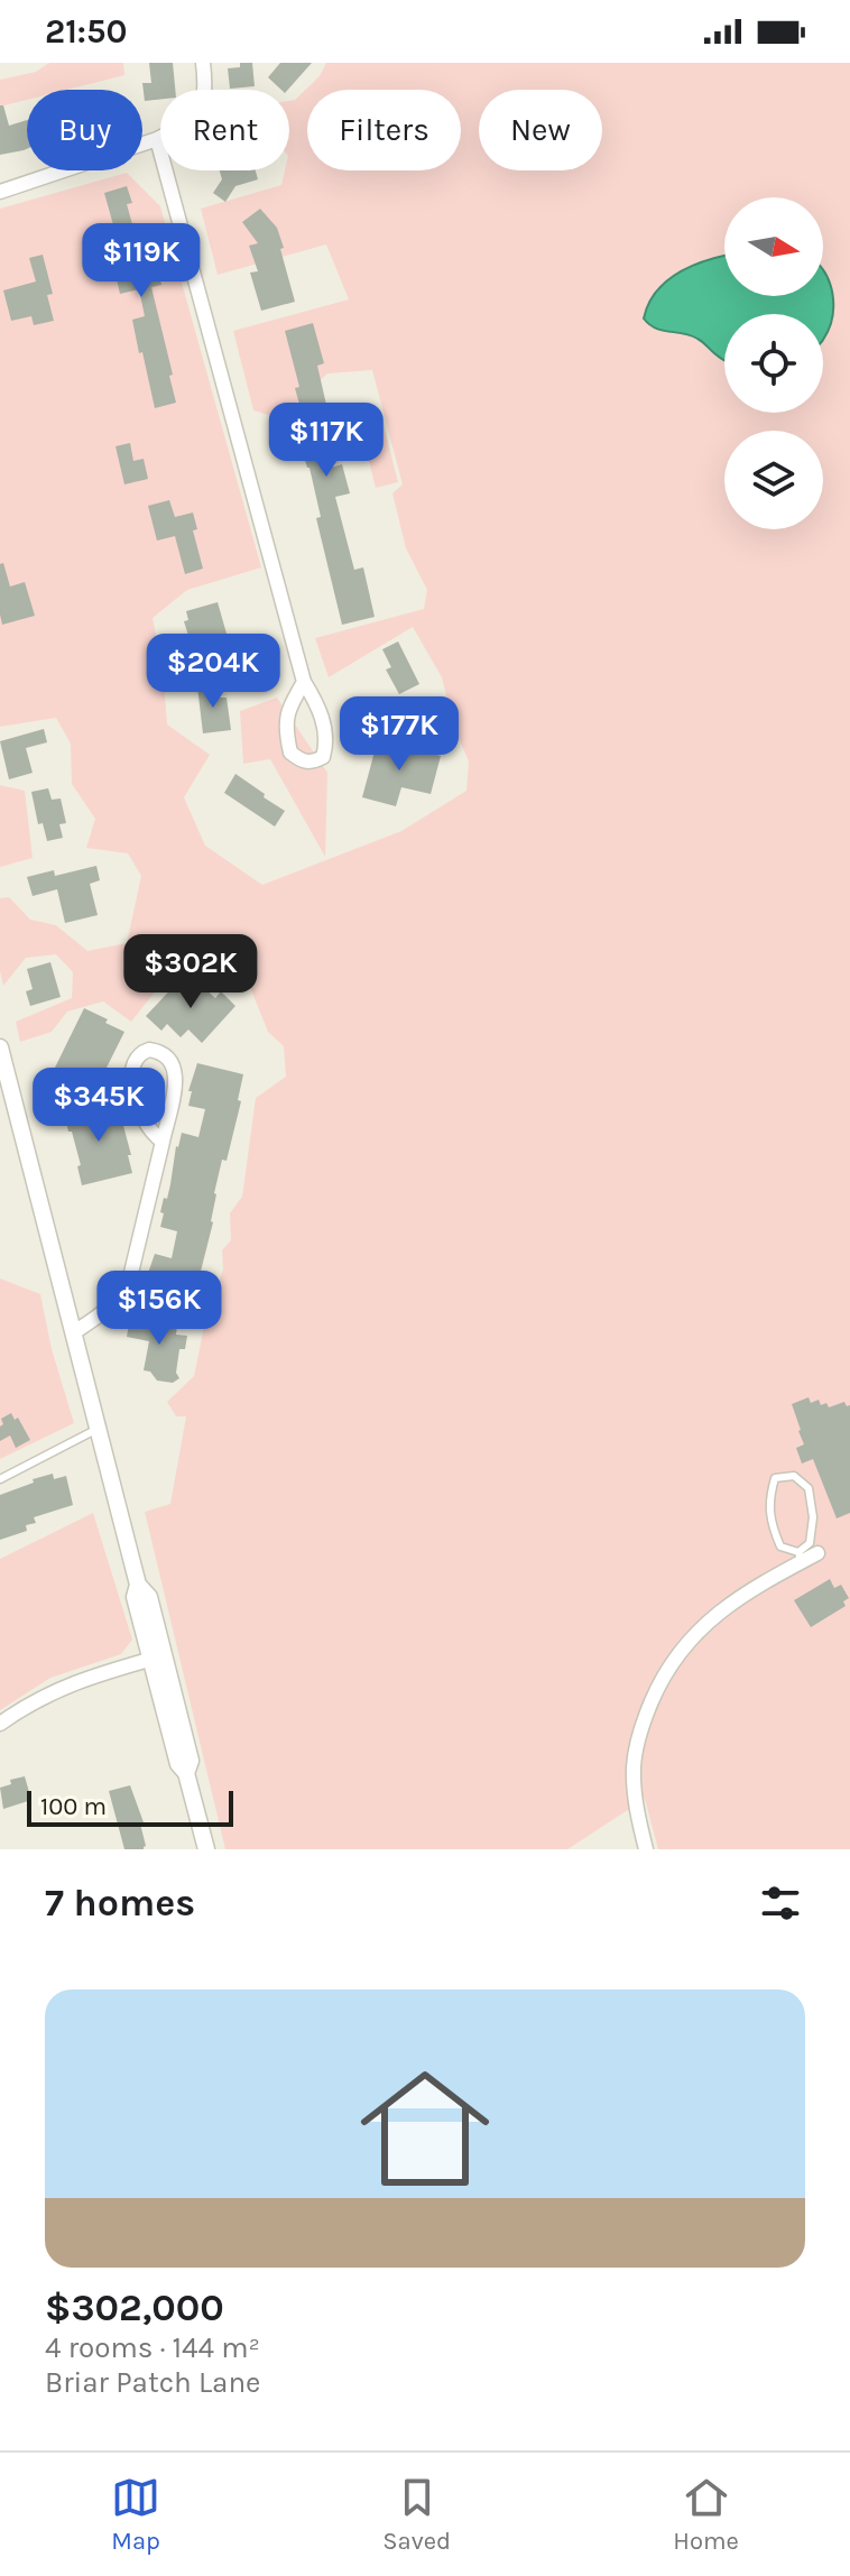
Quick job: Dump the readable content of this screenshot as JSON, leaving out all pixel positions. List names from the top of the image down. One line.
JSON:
{"scale_bar":"100 m","north":"right","page":{"status":"21:50","chip":["Buy","Rent","Filters","New"],"price":["$119K","$117K","$204K","$177K","$302K","$345K","$156K"],"scale":"100 m","heading":"7 homes","list":[{"name":"$302,000","note":"4 rooms · 144 m² · Briar Patch Lane"}],"tabs":["Map","Saved","Home"]}}
